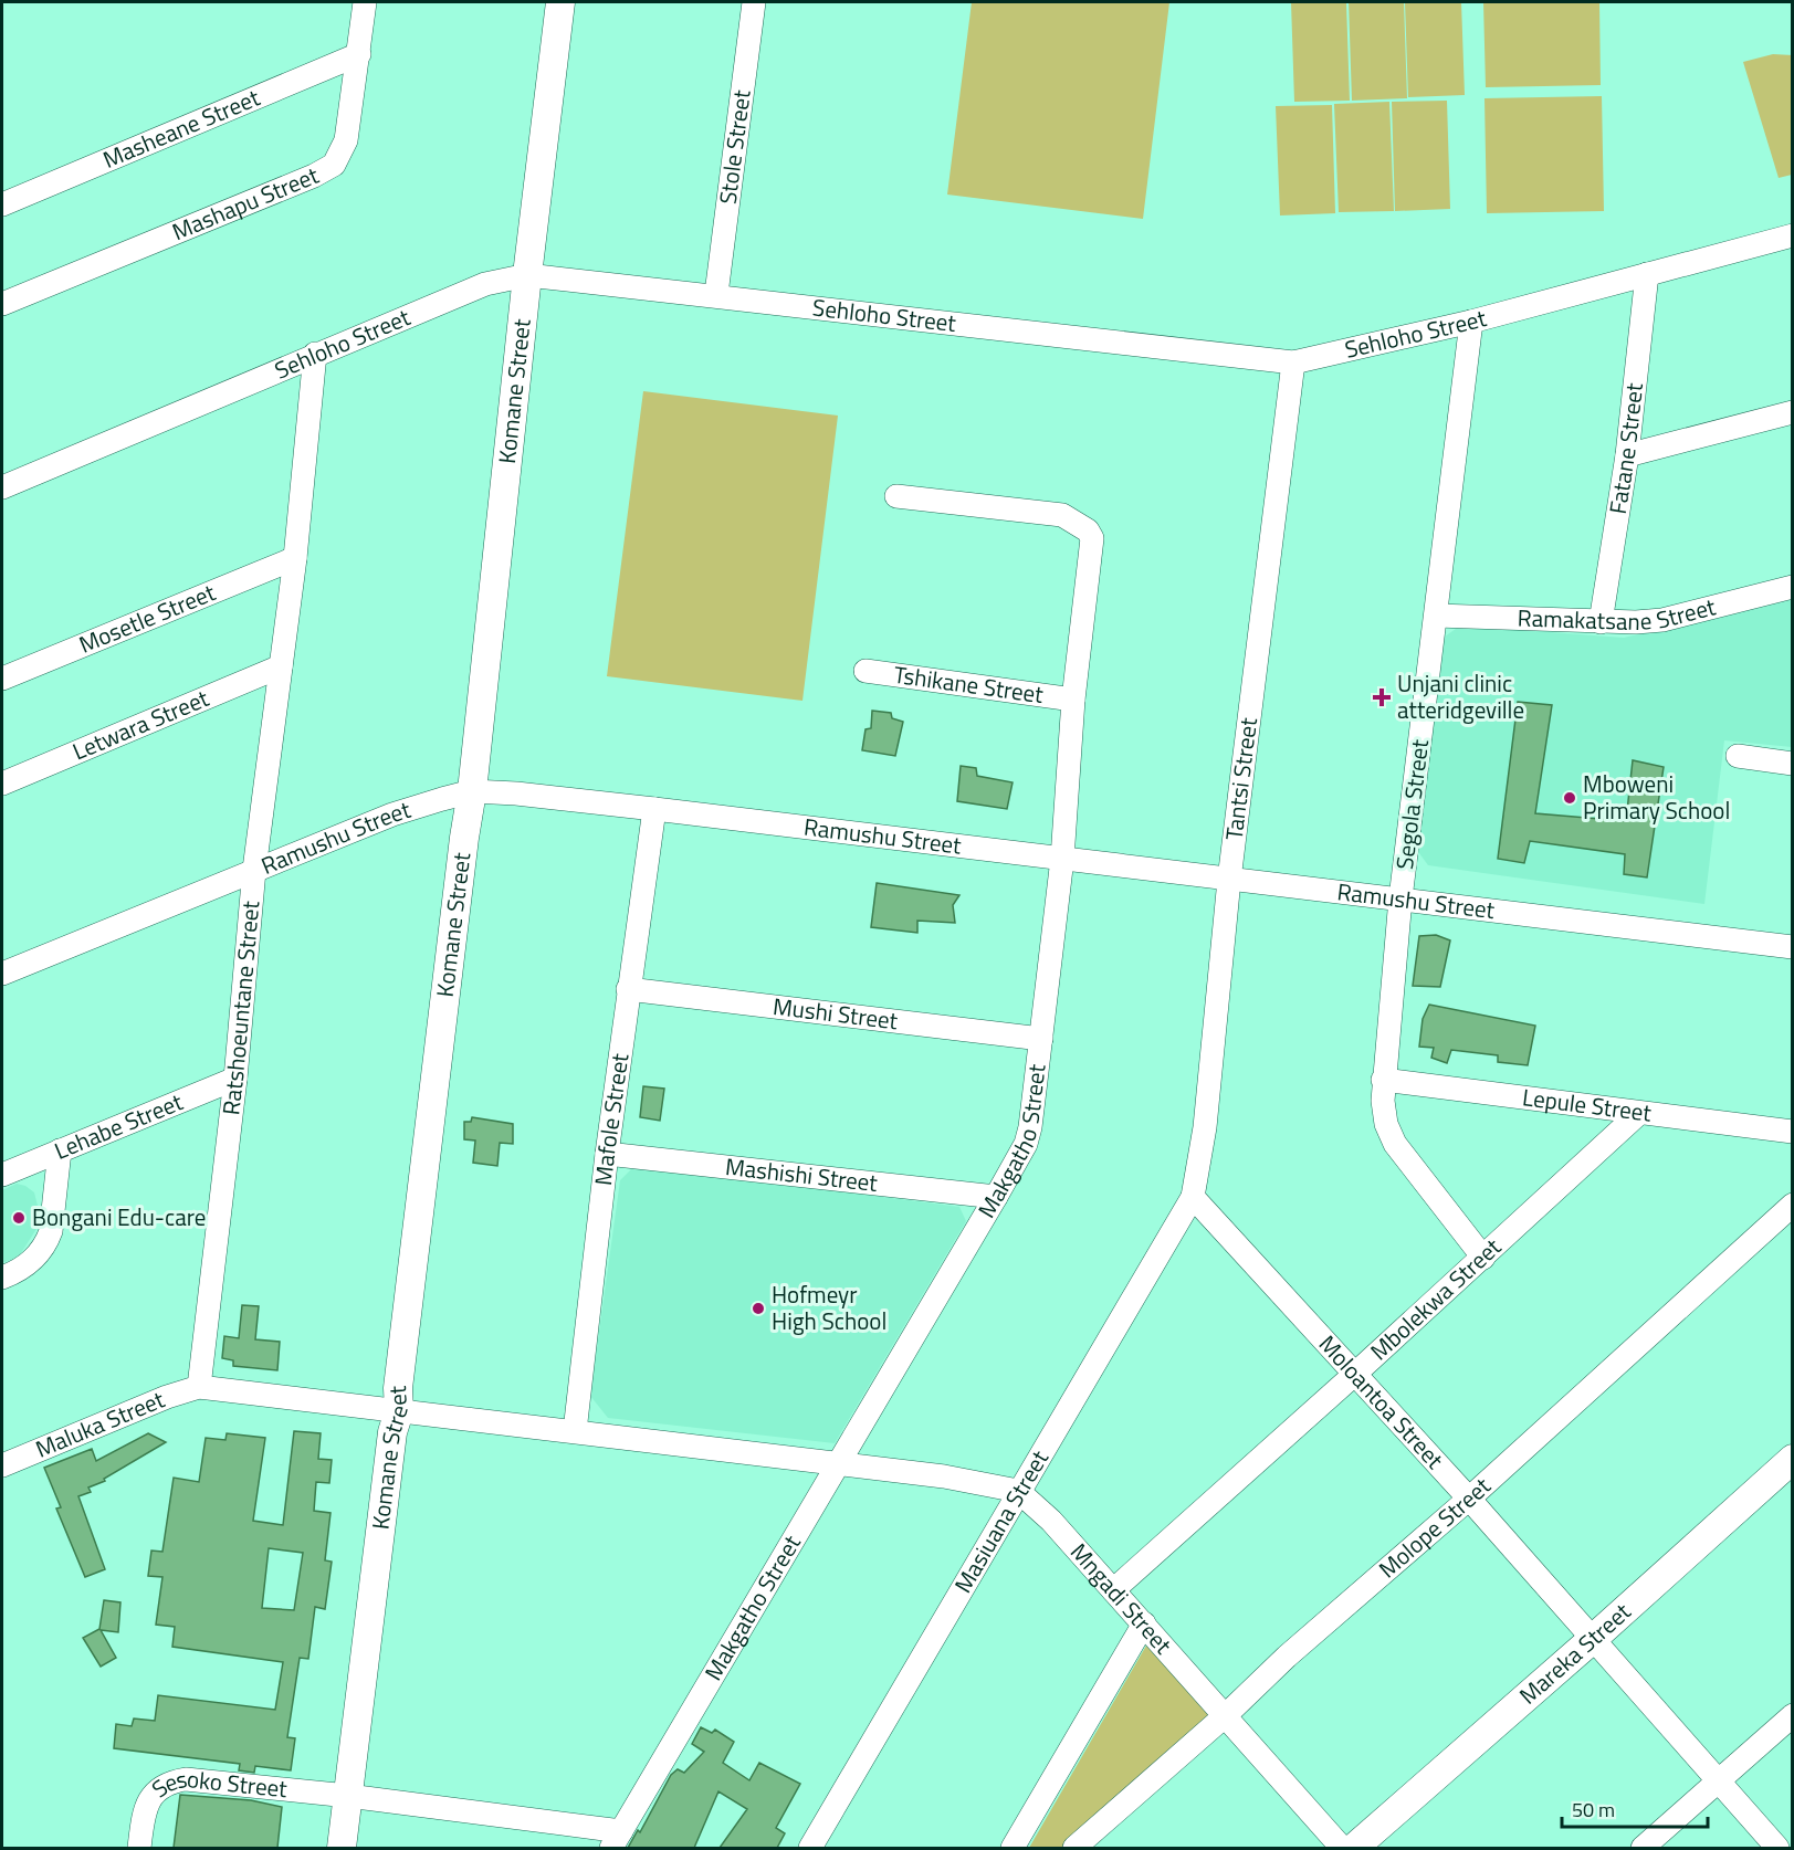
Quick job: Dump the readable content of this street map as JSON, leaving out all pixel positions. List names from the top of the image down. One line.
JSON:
{"streets":{"street":["Masheane Street","Stole Street","Mashapu Street","Sehloho Street","Komane Street","Fatane Street","Ramakatsane Street","Mosetle Street","Tshikane Street","Letwara Street","Tantsi Street","Segola Street","Ramushu Street","Ratshoeuntane Street","Mushi Street","Lepule Street","Mafole Street","Lehabe Street","Makgatho Street","Mashishi Street","Mbolekwa Street","Moloantoa Street","Maluka Street","Masiuana Street","Molope Street","Mngadi Street","Mareka Street","Sesoko Street"]},"crossings":[["Masheane Street","Mashapu Street"],["Stole Street","Sehloho Street"],["Sehloho Street","Komane Street"],["Sehloho Street","Fatane Street"],["Sehloho Street","Tantsi Street"],["Sehloho Street","Segola Street"],["Sehloho Street","Ratshoeuntane Street"],["Komane Street","Ramushu Street"],["Komane Street","Sesoko Street"],["Fatane Street","Ramakatsane Street"],["Ramakatsane Street","Segola Street"],["Mosetle Street","Ratshoeuntane Street"],["Tshikane Street","Makgatho Street"],["Letwara Street","Ratshoeuntane Street"],["Tantsi Street","Ramushu Street"],["Tantsi Street","Moloantoa Street"],["Tantsi Street","Masiuana Street"],["Segola Street","Ramushu Street"],["Segola Street","Lepule Street"],["Segola Street","Mbolekwa Street"],["Ramushu Street","Ratshoeuntane Street"],["Ramushu Street","Mafole Street"],["Ramushu Street","Makgatho Street"],["Ratshoeuntane Street","Lehabe Street"],["Ratshoeuntane Street","Maluka Street"],["Mushi Street","Mafole Street"],["Mushi Street","Makgatho Street"],["Lepule Street","Mbolekwa Street"],["Mafole Street","Mashishi Street"],["Makgatho Street","Mashishi Street"],["Mbolekwa Street","Moloantoa Street"],["Mbolekwa Street","Mngadi Street"],["Moloantoa Street","Masiuana Street"],["Moloantoa Street","Molope Street"],["Moloantoa Street","Mareka Street"],["Masiuana Street","Mngadi Street"],["Molope Street","Mngadi Street"]],"places":{"health":["Unjani clinic atteridgeville"],"other":["Mboweni Primary School","Bongani Edu-care","Hofmeyr High School"]},"scale_bar":"50 m"}
